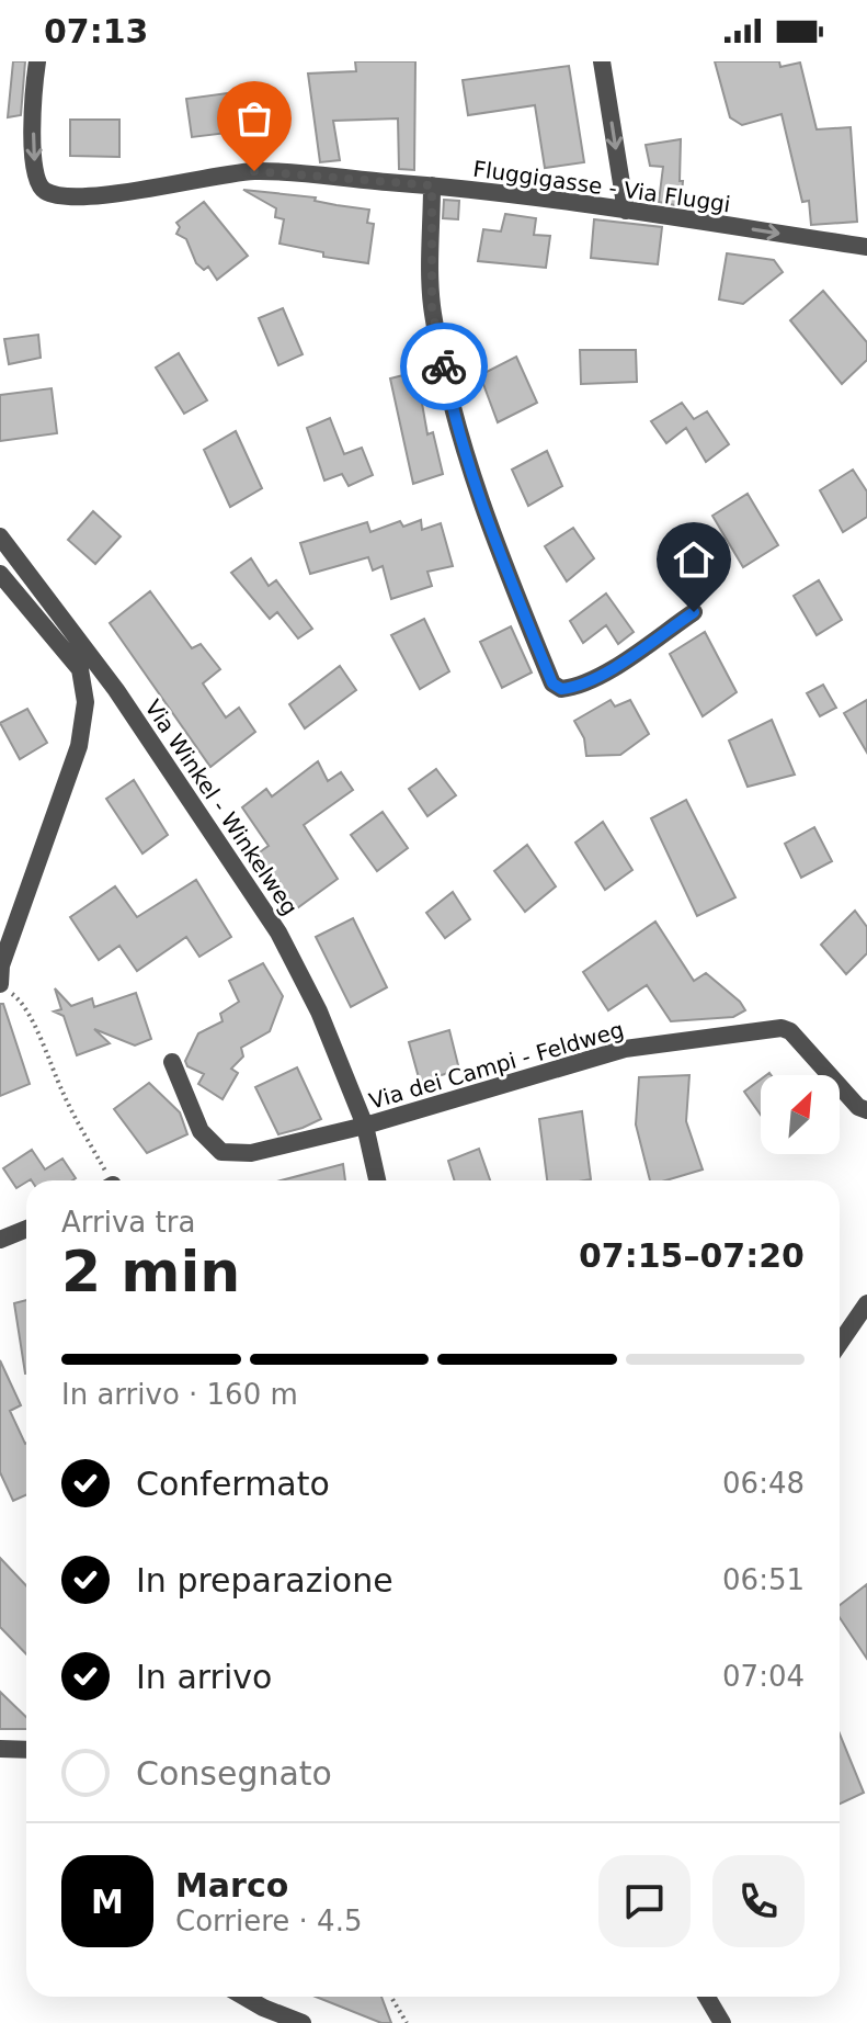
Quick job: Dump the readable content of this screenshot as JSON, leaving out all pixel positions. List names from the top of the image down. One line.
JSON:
{"streets":{"street":["Fluggigasse - Via Fluggi","Via Winkel - Winkelweg","Via dei Campi - Feldweg"]},"crossings":[["Via Winkel - Winkelweg","Via dei Campi - Feldweg"]],"one_way":["Fluggigasse - Via Fluggi"],"north":"top right","page":{"status":"07:13","heading":["2 min","Arriva tra","07:15–07:20"],"panel":["Marco","Corriere · 4.5"],"bar":"In arrivo · 160 m","list":[["Confermato","06:48"],["In preparazione","06:51"],["In arrivo","07:04"],"Consegnato"],"round":"M"}}
